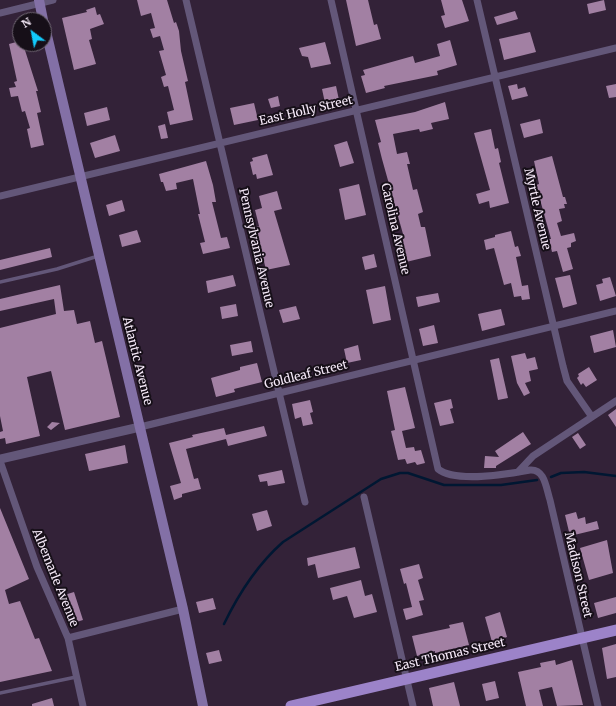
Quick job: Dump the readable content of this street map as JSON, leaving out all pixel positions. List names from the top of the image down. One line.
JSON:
{"streets":{"main road":["Atlantic Avenue","East Thomas Street"],"street":["East Holly Street","Myrtle Avenue","Carolina Avenue","Pennsylvania Avenue","Goldleaf Street","Madison Street","Albemarle Avenue"]},"crossings":[["East Holly Street","Myrtle Avenue"],["East Holly Street","Carolina Avenue"],["East Holly Street","Pennsylvania Avenue"],["East Holly Street","Atlantic Avenue"],["Myrtle Avenue","Goldleaf Street"],["Carolina Avenue","Goldleaf Street"],["Carolina Avenue","Madison Street"],["Pennsylvania Avenue","Goldleaf Street"],["Atlantic Avenue","Goldleaf Street"],["Goldleaf Street","Albemarle Avenue"],["Madison Street","East Thomas Street"]],"north":"top left"}
